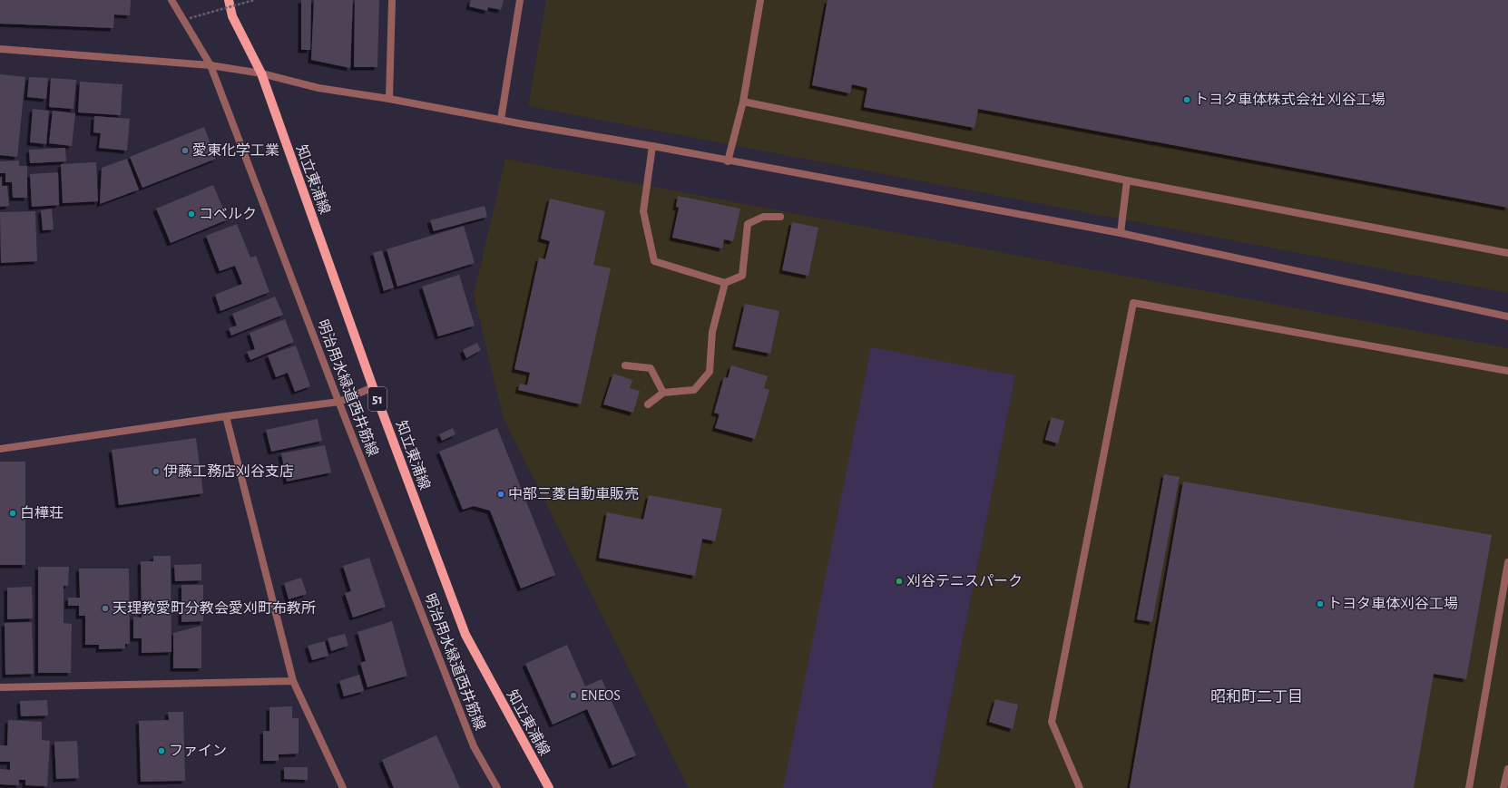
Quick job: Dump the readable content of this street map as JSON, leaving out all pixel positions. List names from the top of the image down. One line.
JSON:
{"streets":{"main road":["知立東浦線","51"],"street":["明治用水緑道西井筋線"]},"districts":["昭和町二丁目"],"places":["トヨタ車体株式会社 刈谷工場","愛東化学工業","コベルク","伊藤工務店刈谷支店","中部三菱自動車販売","白樺荘","刈谷テニスパーク","トヨタ車体刈谷工場","天理教愛町分教会愛刈町布教所","ENEOS","ファイン"]}
